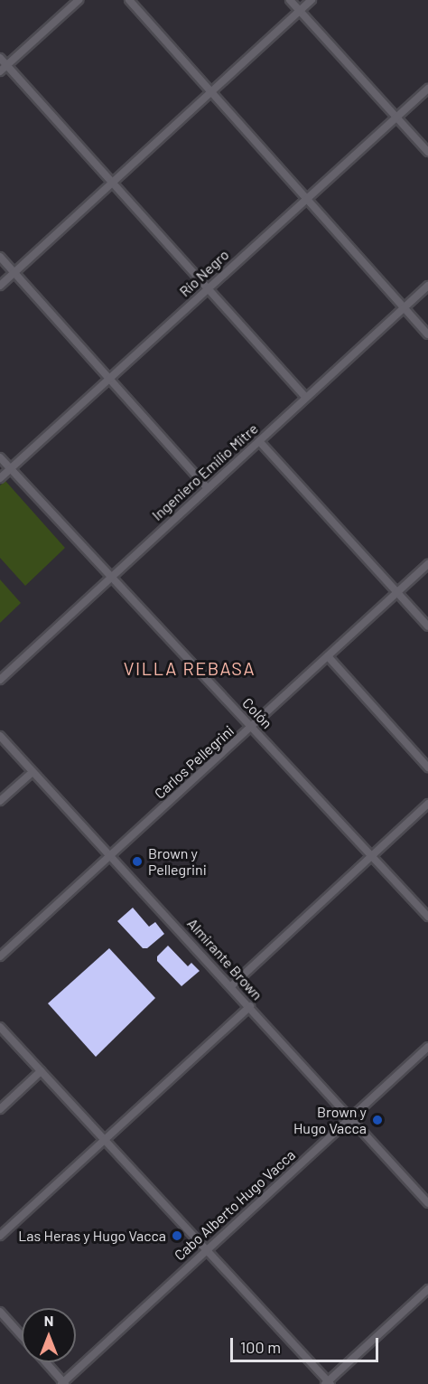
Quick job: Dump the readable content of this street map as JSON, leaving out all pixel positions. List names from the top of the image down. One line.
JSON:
{"streets":{"street":["Río Negro","Ingeniero Emilio Mitre","Colón","Carlos Pellegrini","Almirante Brown","Cabo Alberto Hugo Vacca"]},"crossings":[["Río Negro","Colón"],["Ingeniero Emilio Mitre","Colón"],["Colón","Carlos Pellegrini"],["Carlos Pellegrini","Almirante Brown"],["Almirante Brown","Cabo Alberto Hugo Vacca"]],"districts":["VILLA REBASA"],"places":["Brown y Pellegrini","Brown y Hugo Vacca","Las Heras y Hugo Vacca"],"scale_bar":"100 m","north":"top"}
